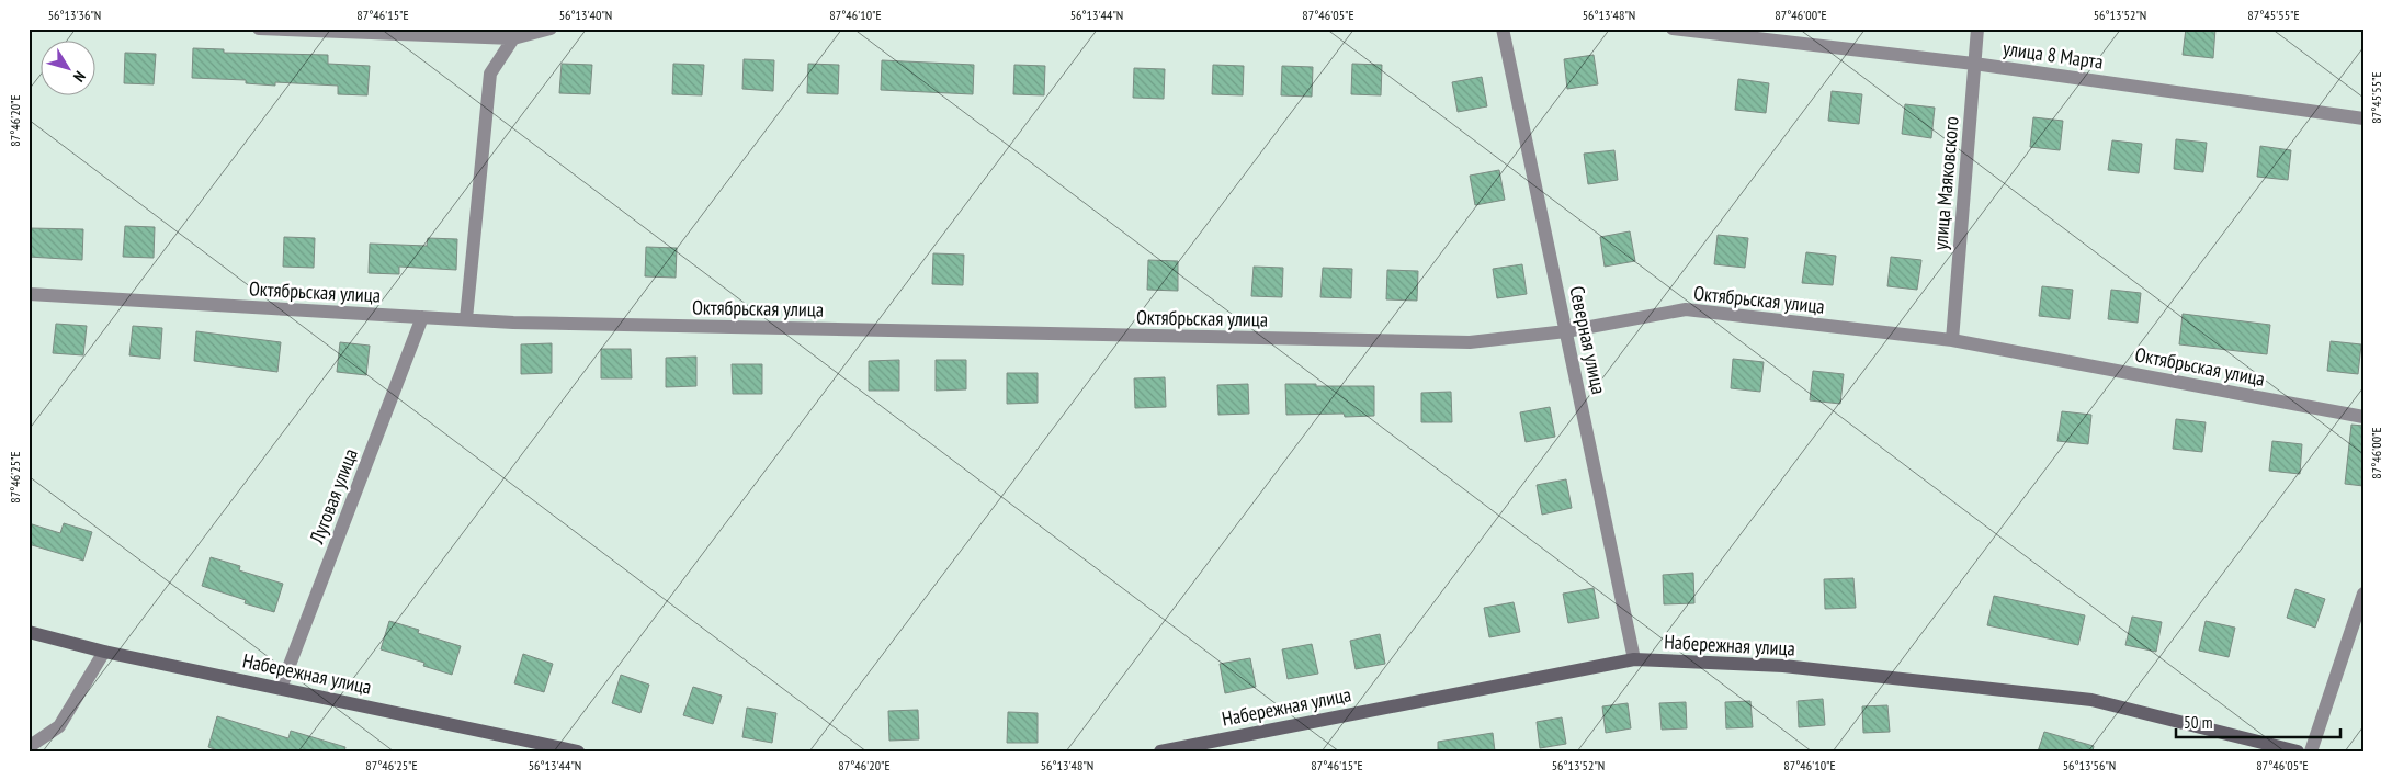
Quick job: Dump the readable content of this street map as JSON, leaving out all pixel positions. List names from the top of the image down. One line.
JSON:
{"streets":{"street":["улица 8 Марта","улица Маяковского","Октябрьская улица","Северная улица","Луговая улица","Набережная улица"]},"crossings":[["улица 8 Марта","улица Маяковского"],["улица Маяковского","Октябрьская улица"],["Октябрьская улица","Северная улица"],["Октябрьская улица","Луговая улица"],["Северная улица","Набережная улица"],["Луговая улица","Набережная улица"]],"scale_bar":"50 m","north":"bottom right","coordinates":["56°13'36\"N","87°46'15\"E","56°13'40\"N","87°46'10\"E","56°13'44\"N","87°46'05\"E","56°13'48\"N","87°46'00\"E","56°13'52\"N","87°45'55\"E","87°46'20\"E","87°46'25\"E","56°13'56\"N"]}
